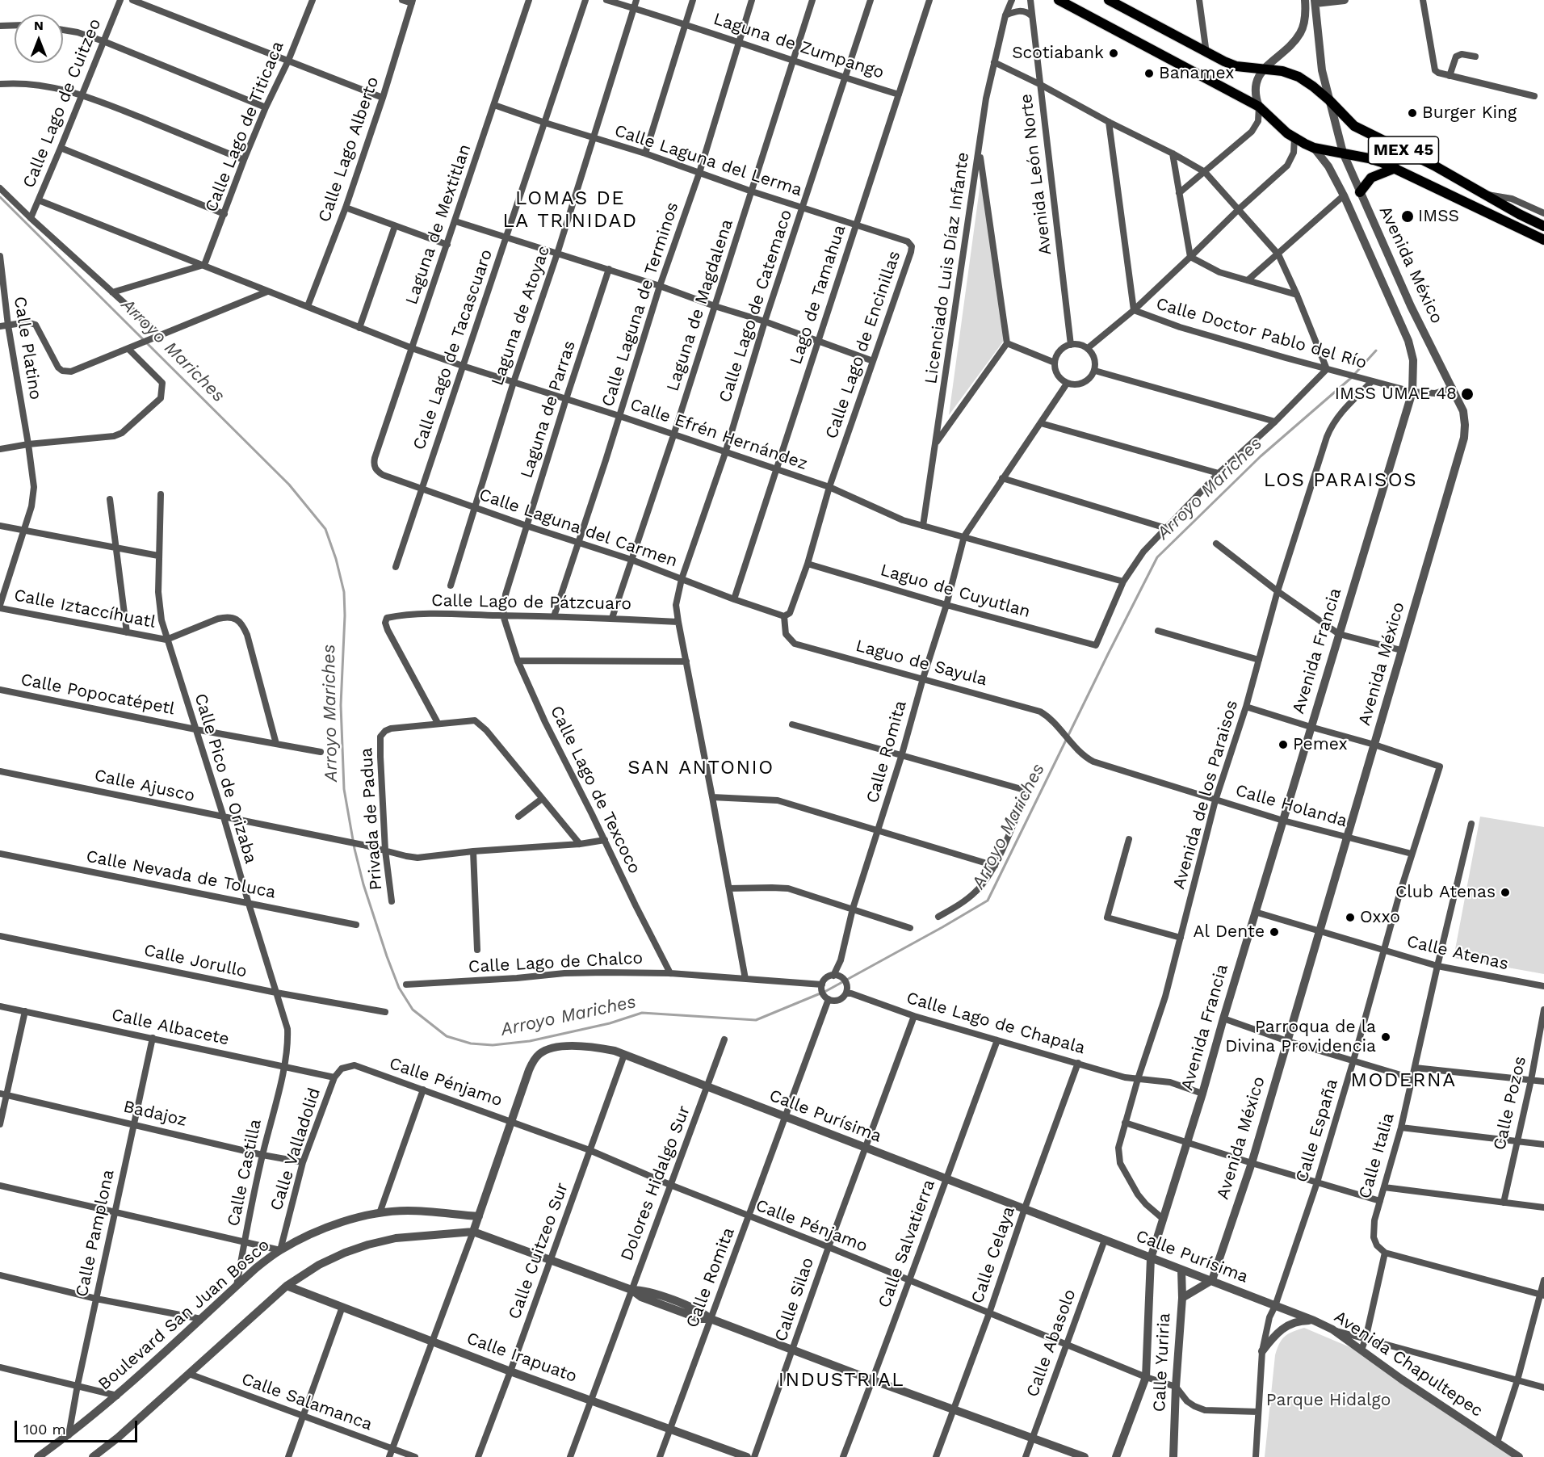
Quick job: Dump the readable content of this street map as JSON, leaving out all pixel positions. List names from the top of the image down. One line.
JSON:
{"streets":{"main road":["MEX 45"],"street":["Laguna de Zumpango","Calle Lago de Cuitzeo","Calle Lago de Titicaca","Calle Lago Alberto","Calle Laguna del Lerma","Avenida León Norte","Laguna de Mextitlan","Avenida México","Licenciado Luis Díaz Infante","Lago de Tamahua","Calle Laguna de Terminos","Laguna de Magdalena","Calle Lago de Catemaco","Laguna de Atoyac","Calle Doctor Pablo del Río","Calle Lago de Encinillas","Calle Platino","Calle Lago de Tacascuaro","Laguna de Parras","Calle Efrén Hernández","Calle Laguna del Carmen","Laguo de Cuyutlan","Calle Lago de Pátzcuaro","Calle Iztaccíhuatl","Avenida Francia","Laguo de Sayula","Calle Popocatépetl","Calle Romita","Calle Pico de Orizaba","Calle Ajusco","Calle Lago de Texcoco","Avenida de los Paraisos","Calle Holanda","Privada de Padua","Calle Nevada de Toluca","Calle Atenas","Calle Jorullo","Calle Lago de Chalco","Calle Lago de Chapala","Calle Albacete","Calle Pénjamo","Calle Pozos","Badajoz","Calle Purísima","Calle España","Calle Valladolid","Calle Italia","Calle Castilla","Dolores Hidalgo Sur","Calle Pamplona","Calle Salvatierra","Calle Cuitzeo Sur","Calle Celaya","Calle Silao","Boulevard San Juan Bosco","Calle Abasolo","Calle Irapuato","Calle Yuriria","Avenida Chapultepec","Calle Salamanca"]},"crossings":[["Laguna de Zumpango","Lago de Tamahua"],["Laguna de Zumpango","Calle Laguna de Terminos"],["Laguna de Zumpango","Laguna de Magdalena"],["Laguna de Zumpango","Calle Lago de Catemaco"],["Laguna de Zumpango","Laguna de Atoyac"],["Calle Lago de Cuitzeo","Calle Efrén Hernández"],["Calle Lago de Titicaca","Calle Efrén Hernández"],["Calle Lago Alberto","Calle Efrén Hernández"],["MEX 45","Avenida México"],["MEX 45","Avenida Francia"],["Calle Laguna del Lerma","Laguna de Mextitlan"],["Calle Laguna del Lerma","Lago de Tamahua"],["Calle Laguna del Lerma","Calle Laguna de Terminos"],["Calle Laguna del Lerma","Laguna de Magdalena"],["Calle Laguna del Lerma","Calle Lago de Catemaco"],["Calle Laguna del Lerma","Laguna de Atoyac"],["Calle Laguna del Lerma","Calle Lago de Encinillas"],["Calle Laguna del Lerma","Calle Lago de Tacascuaro"],["Avenida León Norte","Calle Romita"],["Laguna de Mextitlan","Calle Efrén Hernández"],["Laguna de Mextitlan","Calle Laguna del Carmen"],["Avenida México","Calle Doctor Pablo del Río"],["Avenida México","Calle Holanda"],["Avenida México","Calle Atenas"],["Avenida México","Calle Purísima"],["Avenida México","Calle España"],["Licenciado Luis Díaz Infante","Calle Efrén Hernández"],["Lago de Tamahua","Calle Efrén Hernández"],["Lago de Tamahua","Calle Laguna del Carmen"],["Calle Laguna de Terminos","Calle Efrén Hernández"],["Calle Laguna de Terminos","Calle Laguna del Carmen"],["Calle Laguna de Terminos","Calle Lago de Pátzcuaro"],["Laguna de Magdalena","Calle Efrén Hernández"],["Laguna de Magdalena","Calle Laguna del Carmen"],["Laguna de Magdalena","Calle Lago de Pátzcuaro"],["Calle Lago de Catemaco","Calle Efrén Hernández"],["Calle Lago de Catemaco","Calle Laguna del Carmen"],["Calle Lago de Catemaco","Calle Lago de Pátzcuaro"],["Calle Lago de Catemaco","Calle Lago de Chalco"],["Laguna de Atoyac","Calle Efrén Hernández"],["Laguna de Atoyac","Calle Laguna del Carmen"],["Calle Doctor Pablo del Río","Avenida Francia"],["Calle Doctor Pablo del Río","Avenida de los Paraisos"],["Calle Lago de Encinillas","Calle Efrén Hernández"],["Calle Lago de Encinillas","Calle Laguna del Carmen"],["Calle Lago de Encinillas","Laguo de Cuyutlan"],["Calle Lago de Encinillas","Laguo de Sayula"],["Calle Platino","Calle Iztaccíhuatl"],["Calle Lago de Tacascuaro","Calle Efrén Hernández"],["Calle Lago de Tacascuaro","Calle Laguna del Carmen"],["Laguna de Parras","Calle Efrén Hernández"],["Laguna de Parras","Calle Laguna del Carmen"],["Laguna de Parras","Calle Lago de Pátzcuaro"],["Laguna de Parras","Calle Lago de Texcoco"],["Calle Efrén Hernández","Laguo de Cuyutlan"],["Calle Efrén Hernández","Calle Romita"],["Calle Laguna del Carmen","Laguo de Sayula"],["Laguo de Cuyutlan","Calle Romita"],["Calle Lago de Pátzcuaro","Calle Lago de Texcoco"],["Calle Lago de Pátzcuaro","Privada de Padua"],["Calle Iztaccíhuatl","Calle Popocatépetl"],["Calle Iztaccíhuatl","Calle Pico de Orizaba"],["Avenida Francia","Avenida de los Paraisos"],["Avenida Francia","Calle Holanda"],["Avenida Francia","Calle Atenas"],["Avenida Francia","Calle Pénjamo"],["Avenida Francia","Calle Purísima"],["Laguo de Sayula","Calle Romita"],["Laguo de Sayula","Calle Holanda"],["Calle Popocatépetl","Calle Pico de Orizaba"],["Calle Romita","Calle Lago de Chalco"],["Calle Romita","Calle Lago de Chapala"],["Calle Romita","Calle Pénjamo"],["Calle Romita","Calle Purísima"],["Calle Romita","Calle Irapuato"],["Calle Pico de Orizaba","Calle Ajusco"],["Calle Pico de Orizaba","Calle Nevada de Toluca"],["Calle Pico de Orizaba","Calle Jorullo"],["Calle Pico de Orizaba","Calle Albacete"],["Calle Pico de Orizaba","Calle Castilla"],["Calle Ajusco","Calle Lago de Texcoco"],["Calle Ajusco","Privada de Padua"],["Calle Lago de Texcoco","Calle Lago de Chalco"],["Avenida de los Paraisos","Calle Holanda"],["Avenida de los Paraisos","Calle Lago de Chapala"],["Calle Holanda","Calle España"],["Calle Atenas","Calle España"],["Calle Atenas","Calle Italia"],["Calle Lago de Chalco","Calle Lago de Chapala"],["Calle Lago de Chapala","Calle Salvatierra"],["Calle Lago de Chapala","Calle Celaya"],["Calle Lago de Chapala","Calle Silao"],["Calle Albacete","Calle Valladolid"],["Calle Albacete","Calle Castilla"],["Calle Albacete","Calle Pamplona"],["Calle Pénjamo","Calle Purísima"],["Calle Pénjamo","Calle España"],["Calle Pénjamo","Calle Valladolid"],["Calle Pénjamo","Dolores Hidalgo Sur"],["Calle Pénjamo","Calle Salvatierra"],["Calle Pénjamo","Calle Cuitzeo Sur"],["Calle Pénjamo","Calle Celaya"],["Calle Pénjamo","Calle Silao"],["Calle Pénjamo","Calle Abasolo"],["Calle Pénjamo","Calle Yuriria"],["Badajoz","Calle Valladolid"],["Badajoz","Calle Castilla"],["Badajoz","Calle Pamplona"],["Calle Purísima","Calle España"],["Calle Purísima","Dolores Hidalgo Sur"],["Calle Purísima","Calle Salvatierra"],["Calle Purísima","Calle Cuitzeo Sur"],["Calle Purísima","Calle Celaya"],["Calle Purísima","Calle Silao"],["Calle Purísima","Boulevard San Juan Bosco"],["Calle Purísima","Calle Abasolo"],["Calle Purísima","Calle Yuriria"],["Calle Purísima","Avenida Chapultepec"],["Calle España","Avenida Chapultepec"],["Calle Valladolid","Boulevard San Juan Bosco"],["Calle Castilla","Boulevard San Juan Bosco"],["Dolores Hidalgo Sur","Calle Irapuato"],["Calle Pamplona","Boulevard San Juan Bosco"],["Calle Cuitzeo Sur","Calle Irapuato"]],"districts":["LOMAS DE LA TRINIDAD","LOS PARAISOS","SAN ANTONIO","MODERNA","INDUSTRIAL"],"water":["Arroyo Mariches"],"parks":["Parque Hidalgo"],"places":["Scotiabank","Banamex","Burger King","IMSS","IMSS UMAE 48","Pemex","Club Atenas","Oxxo","Al Dente","Parroqua de la Divina Providencia"],"scale_bar":"100 m","north":"top"}
